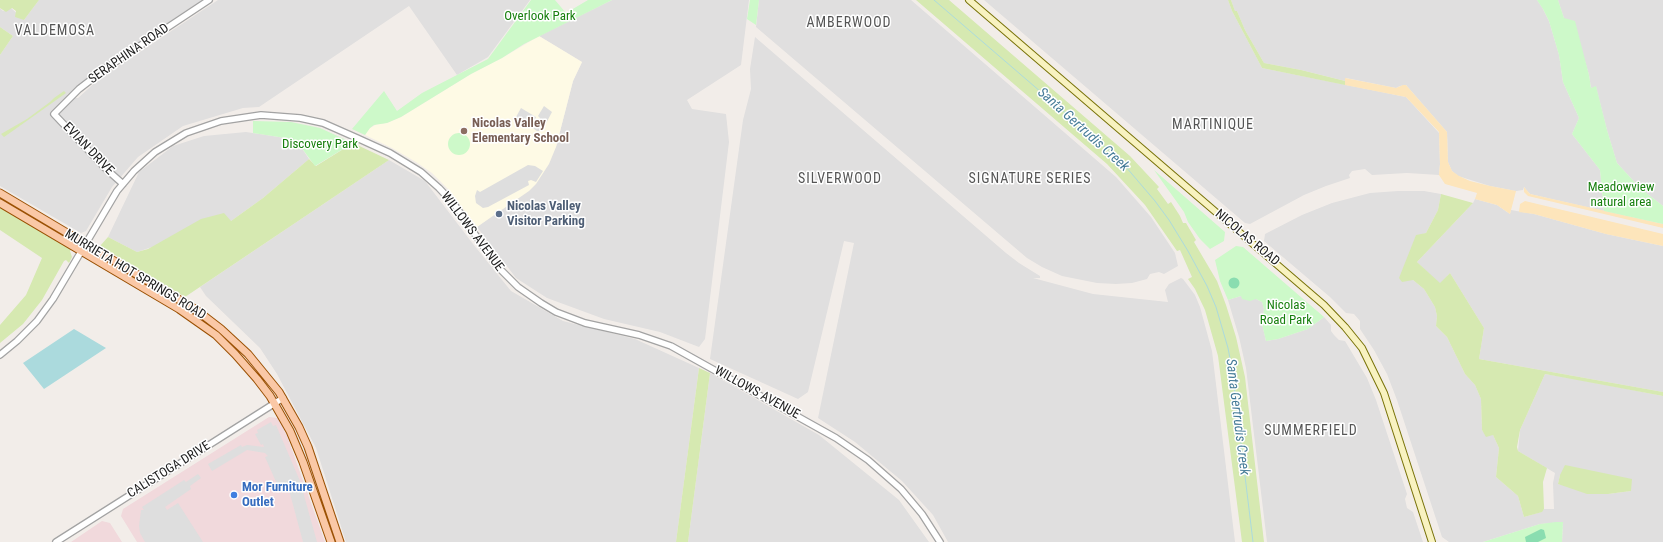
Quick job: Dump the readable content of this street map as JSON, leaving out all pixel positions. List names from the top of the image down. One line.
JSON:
{"streets":{"main road":["NICOLAS ROAD","MURRIETA HOT SPRINGS ROAD"],"street":["SERAPHINA ROAD","EVIAN DRIVE","WILLOWS AVENUE","CALISTOGA DRIVE"]},"crossings":[["SERAPHINA ROAD","EVIAN DRIVE"],["EVIAN DRIVE","WILLOWS AVENUE"],["WILLOWS AVENUE","MURRIETA HOT SPRINGS ROAD"],["MURRIETA HOT SPRINGS ROAD","CALISTOGA DRIVE"]],"districts":["AMBERWOOD","VALDEMOSA","MARTINIQUE","SILVERWOOD","SIGNATURE SERIES","SUMMERFIELD"],"water":["Santa Gertrudis Creek"],"parks":["Overlook Park","Discovery Park","Meadowview natural area","Nicolas Road Park"],"places":["Nicolas Valley Elementary School","Nicolas Valley Visitor Parking","Mor Furniture Outlet"]}
